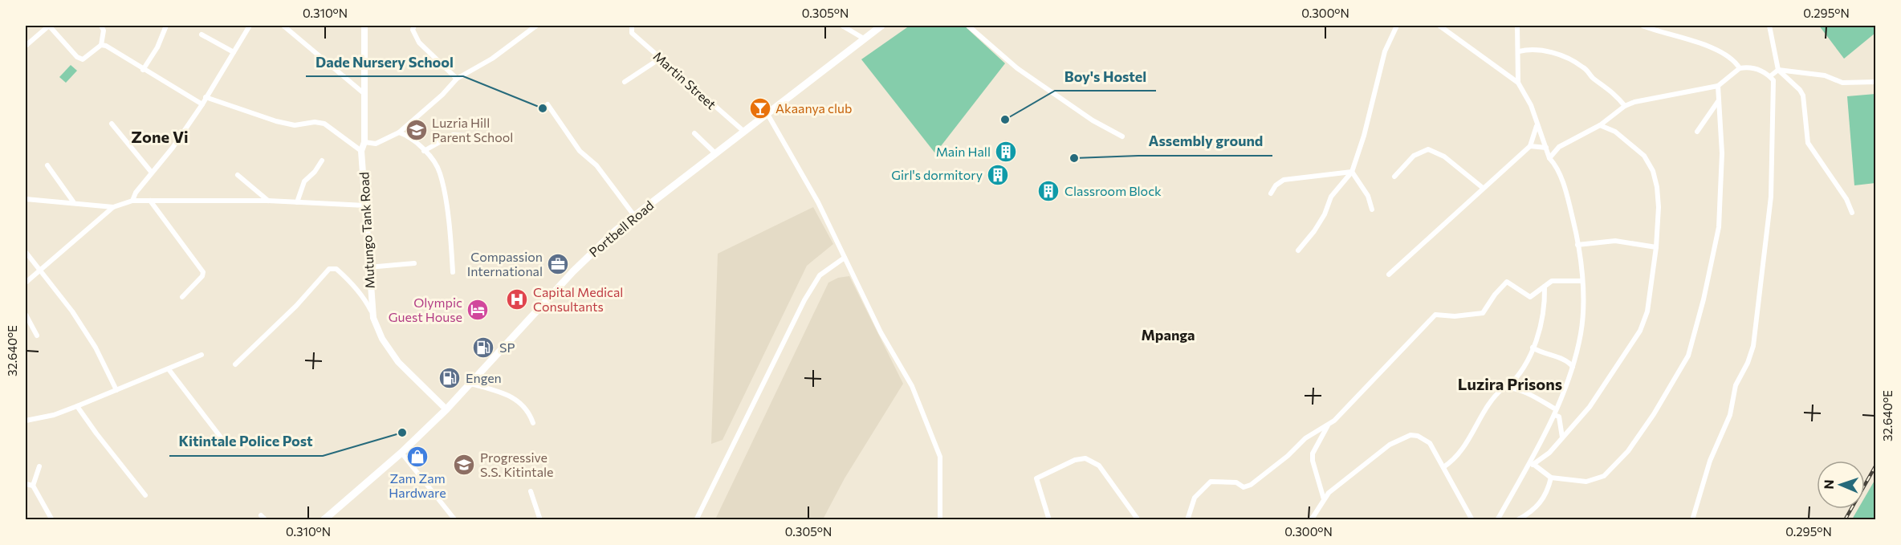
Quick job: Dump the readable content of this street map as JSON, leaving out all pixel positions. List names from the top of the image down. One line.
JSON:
{"streets":{"main road":["Portbell Road"],"street":["Martin Street","Mutungo Tank Road"]},"crossings":[["Martin Street","Portbell Road"],["Portbell Road","Mutungo Tank Road"]],"districts":["Zone Vi","Mpanga","Luzira Prisons"],"places":{"other":["Dade Nursery School","Boy's Hostel","Assembly ground","Kitintale Police Post"],"bar":["Akaanya club"],"school or university":["Luzria Hill Parent School","Progressive S.S. Kitintale"],"building":["Main Hall","Girl's dormitory","Classroom Block"],"office":["Compassion International"],"hospital":["Capital Medical Consultants"],"hotel":["Olympic Guest House"],"fuel station":["SP","Engen"],"shop":["Zam Zam Hardware"]},"north":"left","coordinates":["0.310°N","0.305°N","0.300°N","0.295°N","32.640°E"]}
